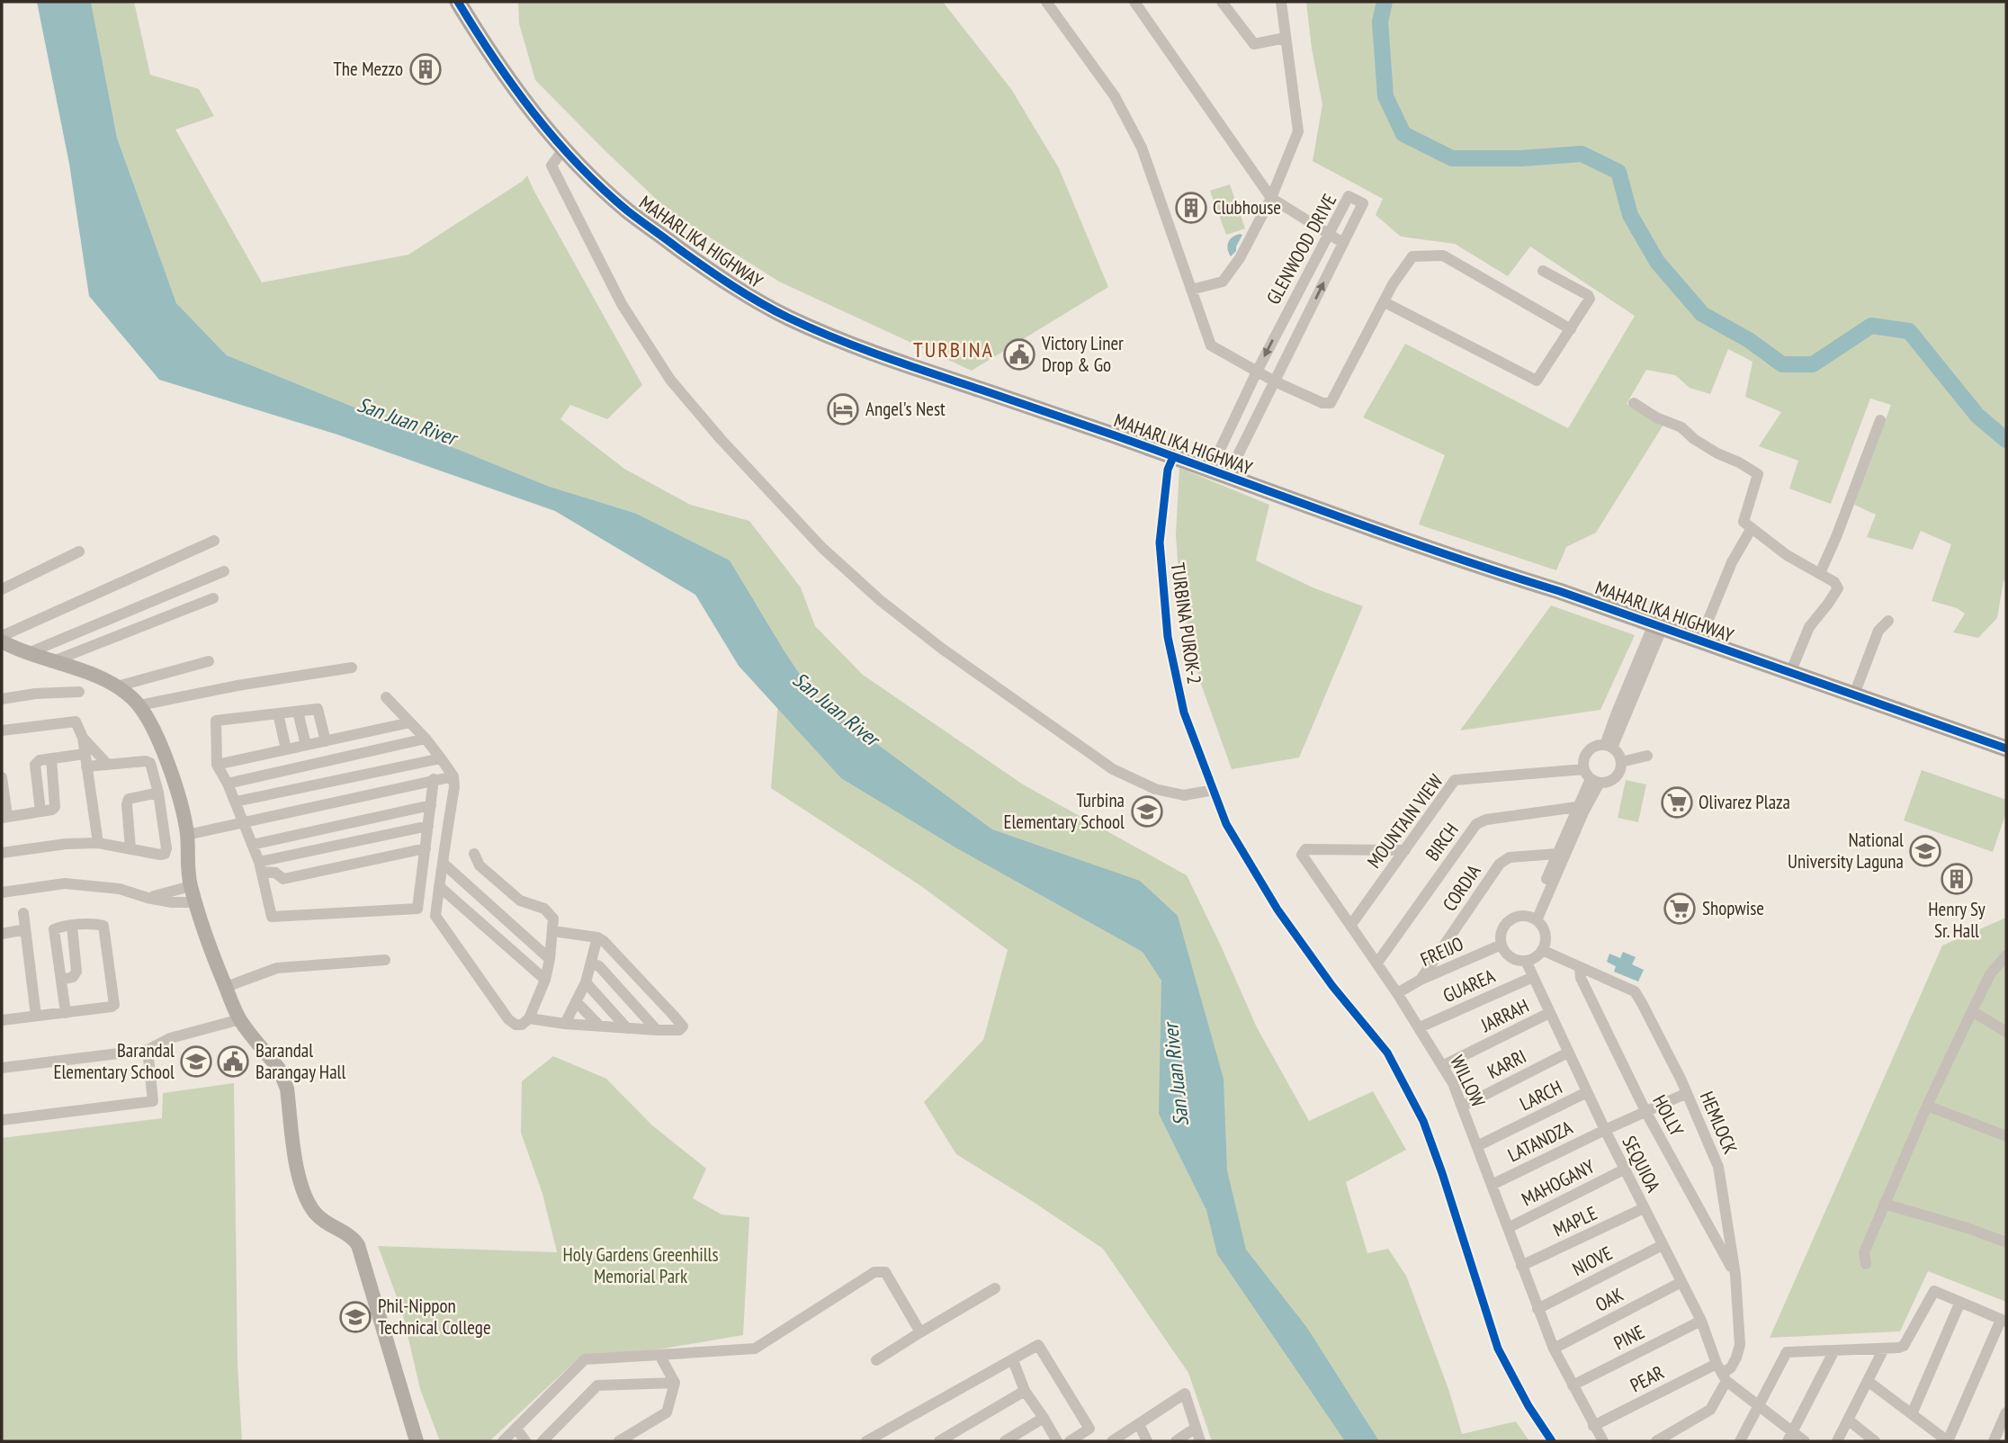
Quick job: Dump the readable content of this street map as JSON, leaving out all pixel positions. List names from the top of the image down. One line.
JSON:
{"streets":{"highway":["MAHARLIKA HIGHWAY"],"street":["GLENWOOD DRIVE","TURBINA PUROK-2","MOUNTAIN VIEW","BIRCH","CORDIA","FREIJO","GUAREA","JARRAH","KARRI","WILLOW","LARCH","HOLLY","HEMLOCK","LATANDZA","SEQUIOA","MAHOGANY","MAPLE","NIOVE","OAK","PINE","PEAR"]},"crossings":[["MAHARLIKA HIGHWAY","GLENWOOD DRIVE"],["MAHARLIKA HIGHWAY","TURBINA PUROK-2"],["MOUNTAIN VIEW","WILLOW"],["BIRCH","WILLOW"],["CORDIA","FREIJO"],["FREIJO","WILLOW"],["FREIJO","HEMLOCK"],["FREIJO","SEQUIOA"],["GUAREA","WILLOW"],["GUAREA","SEQUIOA"],["JARRAH","WILLOW"],["JARRAH","SEQUIOA"],["KARRI","WILLOW"],["KARRI","SEQUIOA"],["WILLOW","LARCH"],["WILLOW","LATANDZA"],["WILLOW","MAHOGANY"],["WILLOW","MAPLE"],["WILLOW","NIOVE"],["WILLOW","OAK"],["WILLOW","PINE"],["WILLOW","PEAR"],["LARCH","SEQUIOA"],["HOLLY","HEMLOCK"],["HOLLY","LATANDZA"],["HEMLOCK","LATANDZA"],["HEMLOCK","SEQUIOA"],["HEMLOCK","PEAR"],["LATANDZA","SEQUIOA"],["SEQUIOA","MAHOGANY"],["SEQUIOA","MAPLE"],["SEQUIOA","NIOVE"],["SEQUIOA","OAK"],["SEQUIOA","PINE"],["SEQUIOA","PEAR"]],"districts":["TURBINA"],"water":["San Juan River"],"parks":["Holy Gardens Greenhills Memorial Park"],"places":{"building":["The Mezzo","Clubhouse","Henry Sy Sr. Hall"],"public building":["Victory Liner Drop & Go","Barandal Barangay Hall"],"hotel":["Angel's Nest"],"supermarket":["Olivarez Plaza","Shopwise"],"school or university":["Turbina Elementary School","National University Laguna","Barandal Elementary School","Phil-Nippon Technical College"]}}
